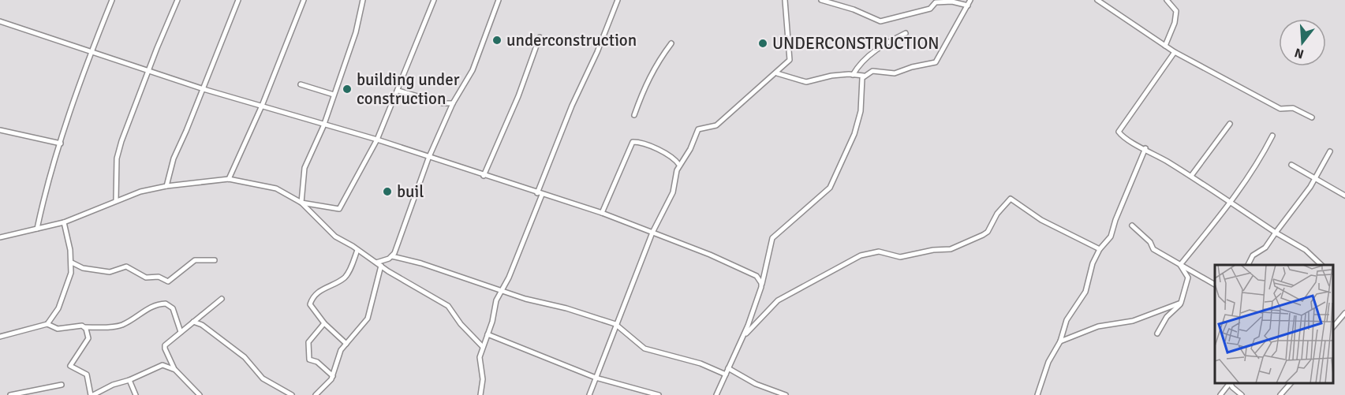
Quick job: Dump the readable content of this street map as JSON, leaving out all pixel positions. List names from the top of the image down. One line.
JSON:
{"places":["underconstruction","UNDERCONSTRUCTION","building under construction","buil"],"north":"bottom"}
